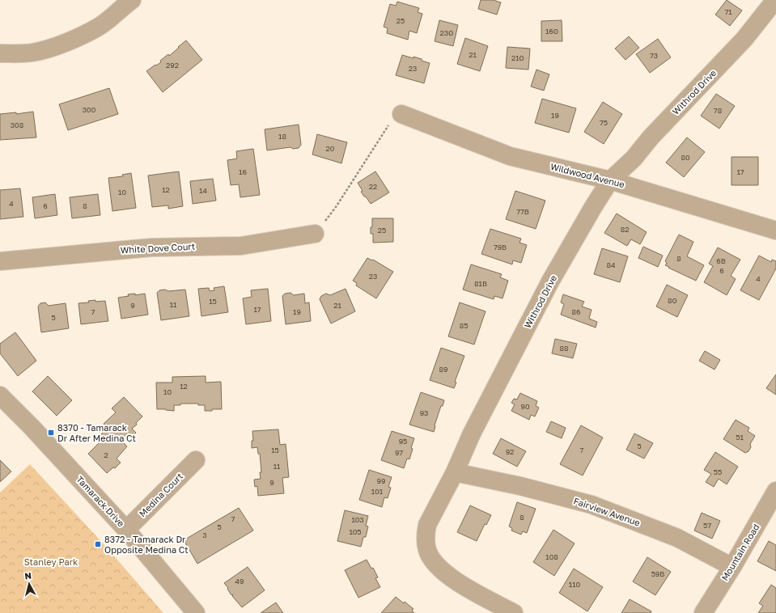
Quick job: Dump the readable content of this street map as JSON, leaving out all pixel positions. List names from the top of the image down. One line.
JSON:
{"streets":{"street":["Withrod Drive","Wildwood Avenue","White Dove Court","Medina Court","Tamarack Drive","Fairview Avenue","Mountain Road"]},"crossings":[["Withrod Drive","Wildwood Avenue"],["Withrod Drive","Fairview Avenue"],["Medina Court","Tamarack Drive"],["Fairview Avenue","Mountain Road"]],"parks":["Stanley Park"],"places":{"transit":["8370 - Tamarack Dr After Medina Ct","8372 - Tamarack Dr Opposite Medina Ct"]},"house_numbers":["71","25","16G","23G","21","73","21G","292","23","300","78","19","75","308","18","20","80","16","17","22","12","14","10","4","6","8","77B","82","25","79B","8","6B","84","6","23","4","81B","8G","15","11","9","21","17","7","19","86","5","85","88","89","12","10","90","93","51","95","5","15","7","92","97","2","11","55","99","9","101","8","7","103","57","5","105","3","108","59B","49","110"],"north":"top"}
